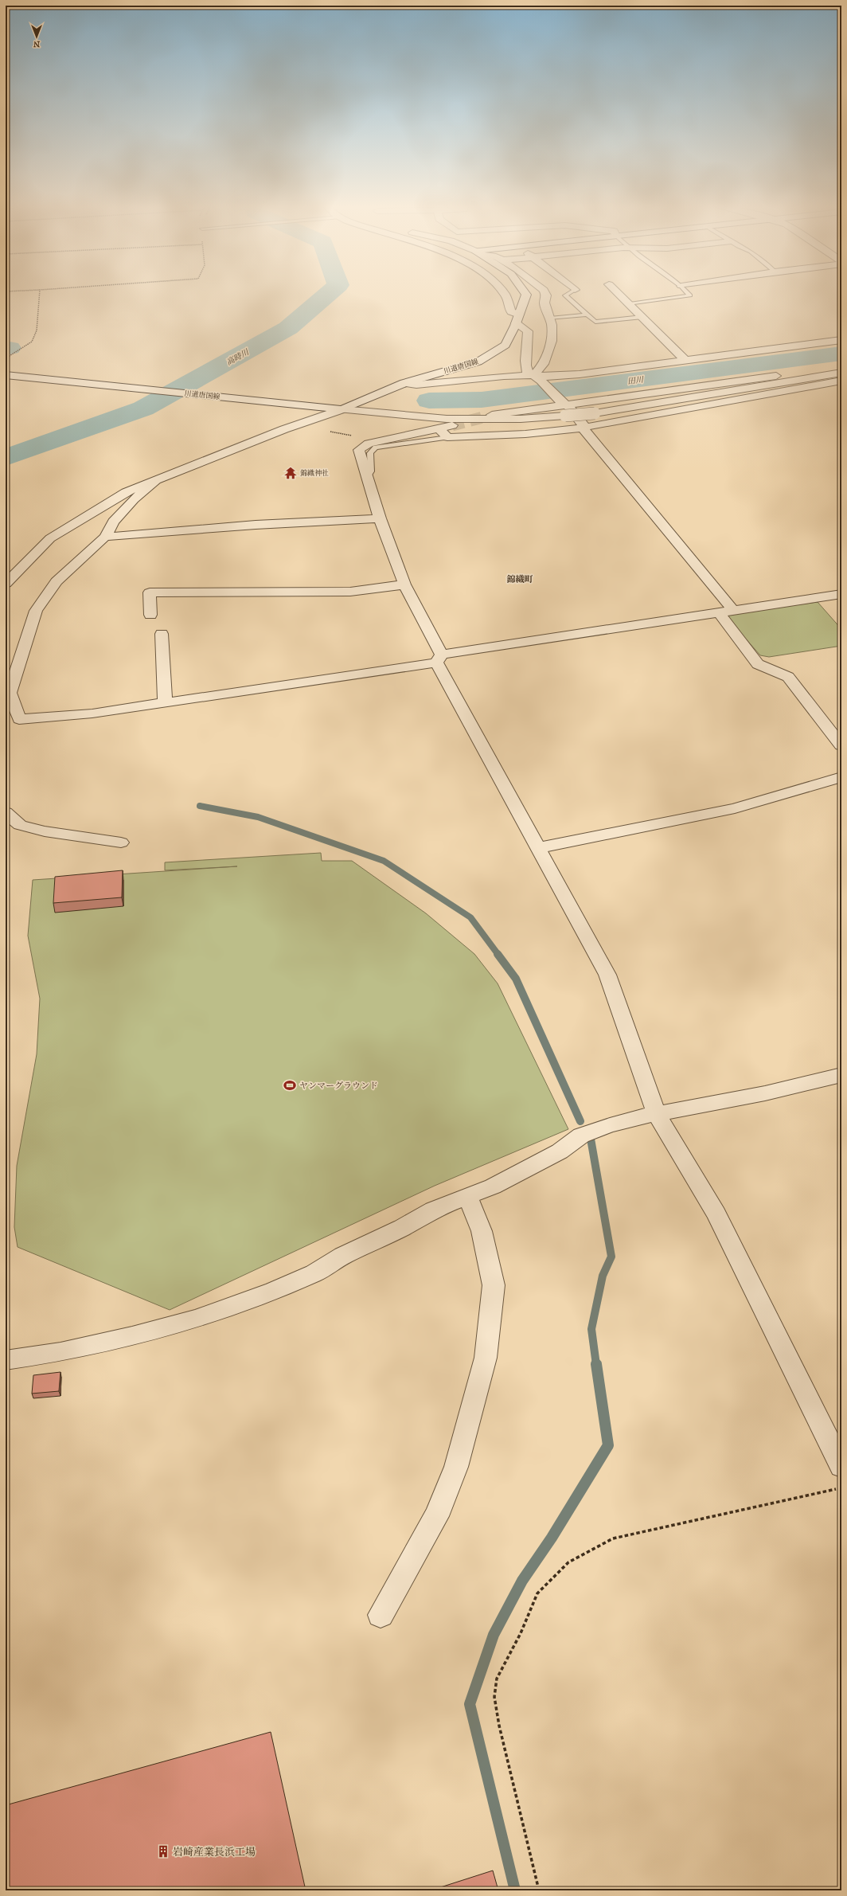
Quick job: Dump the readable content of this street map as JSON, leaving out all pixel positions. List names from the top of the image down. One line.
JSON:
{"streets":{"street":["川道唐国線"]},"districts":["錦織町"],"water":["高時川","田川"],"places":{"temple":["錦織神社"],"sports":["ヤンマーグラウンド"],"building":["岩崎産業長浜工場"]},"north":"bottom"}
